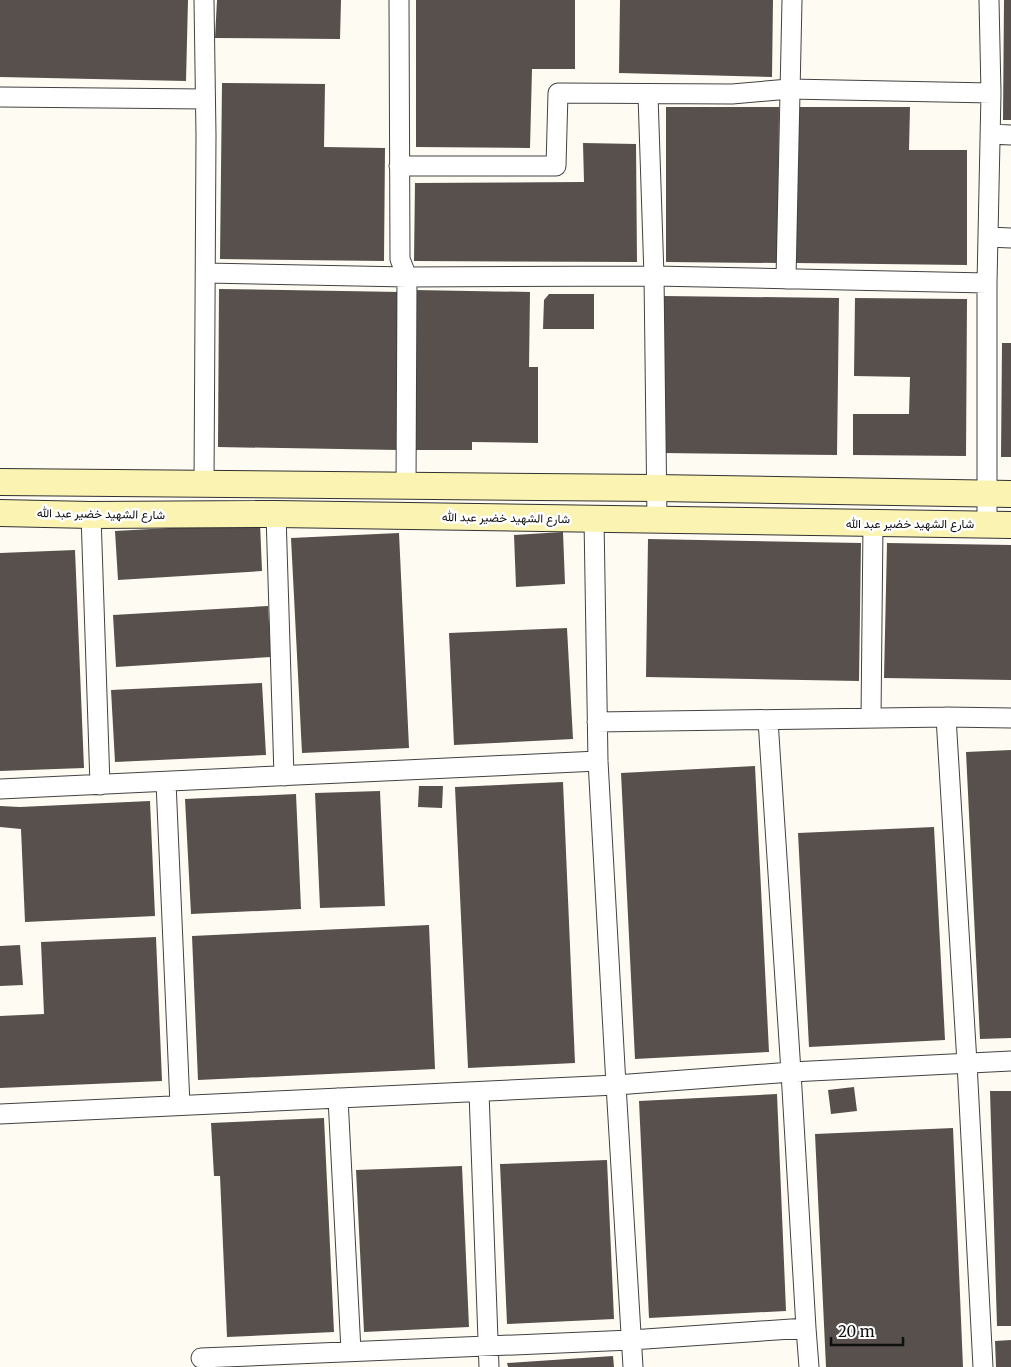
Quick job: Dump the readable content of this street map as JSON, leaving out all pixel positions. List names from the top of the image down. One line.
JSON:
{"streets":{"main road":["شارع الشهيد خضير عبد الله"]},"scale_bar":"20 m"}
